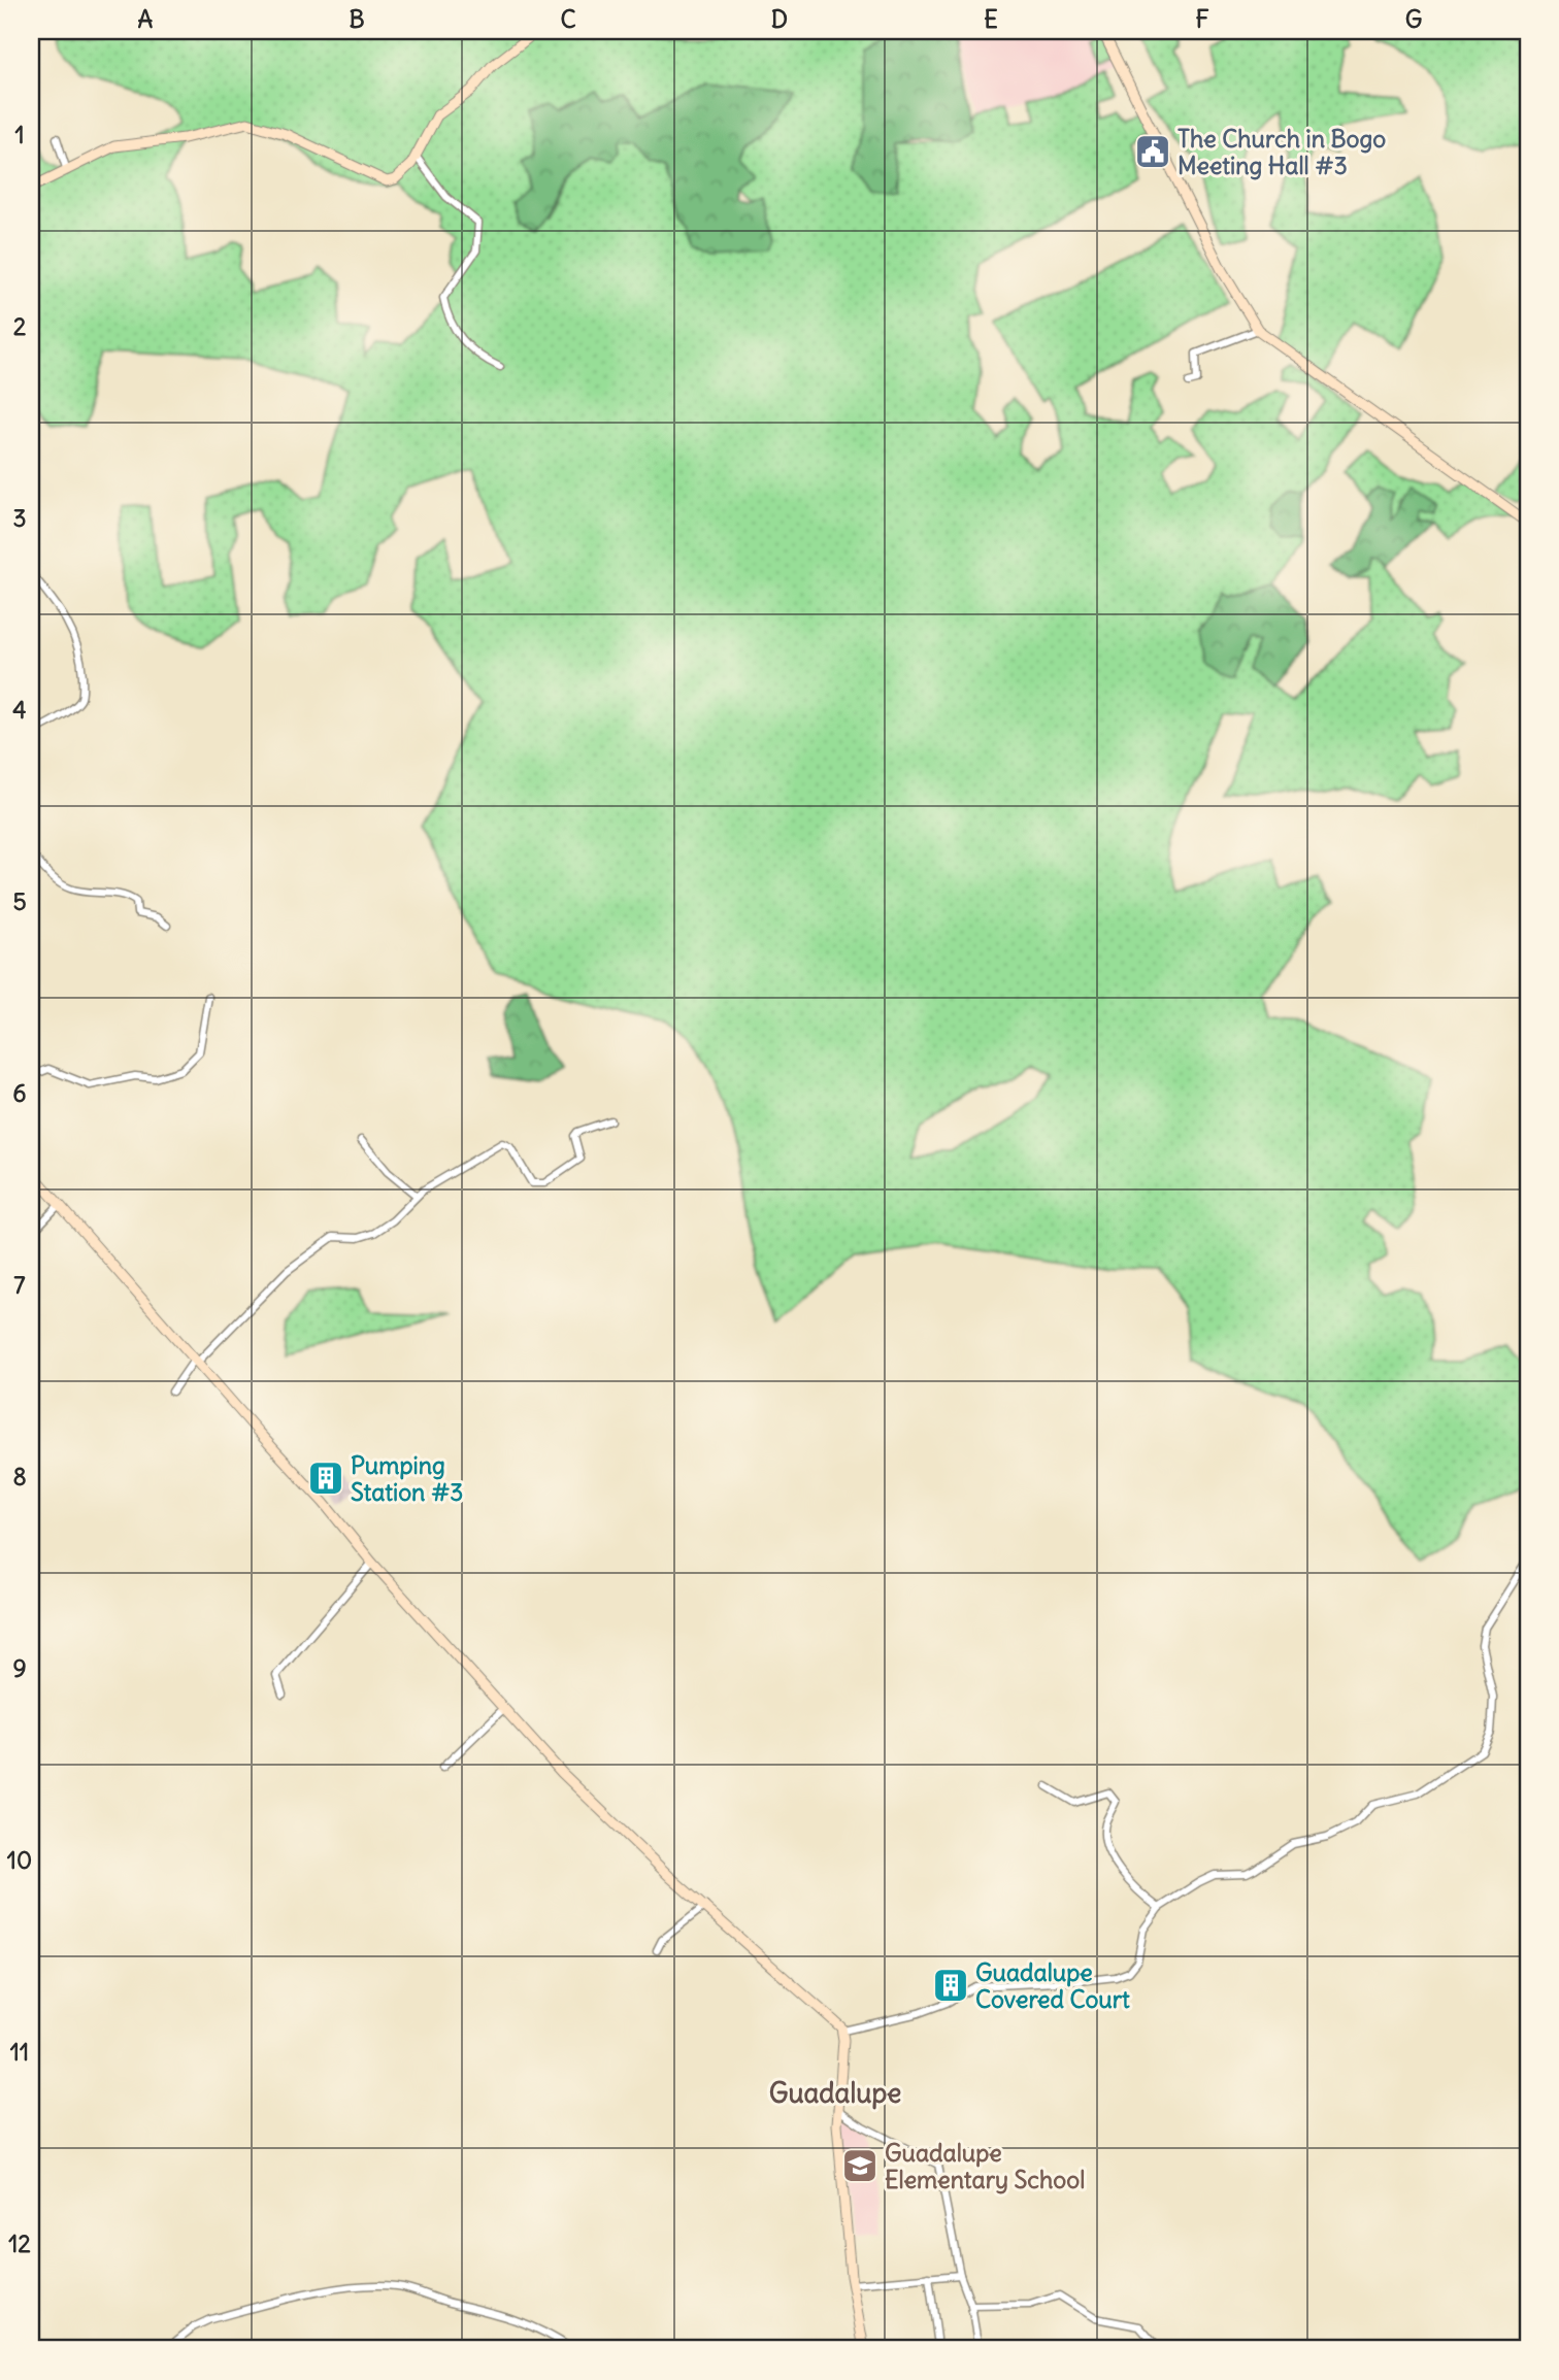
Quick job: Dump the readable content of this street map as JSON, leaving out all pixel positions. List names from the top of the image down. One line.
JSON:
{"districts":["Guadalupe"],"places":{"public building":["The Church in Bogo Meeting Hall #3"],"building":["Pumping Station #3","Guadalupe Covered Court"],"school or university":["Guadalupe Elementary School"]},"grid":{"columns":["A","B","C","D","E","F","G"],"rows":["1","2","3","4","5","6","7","8","9","10","11","12"]}}
